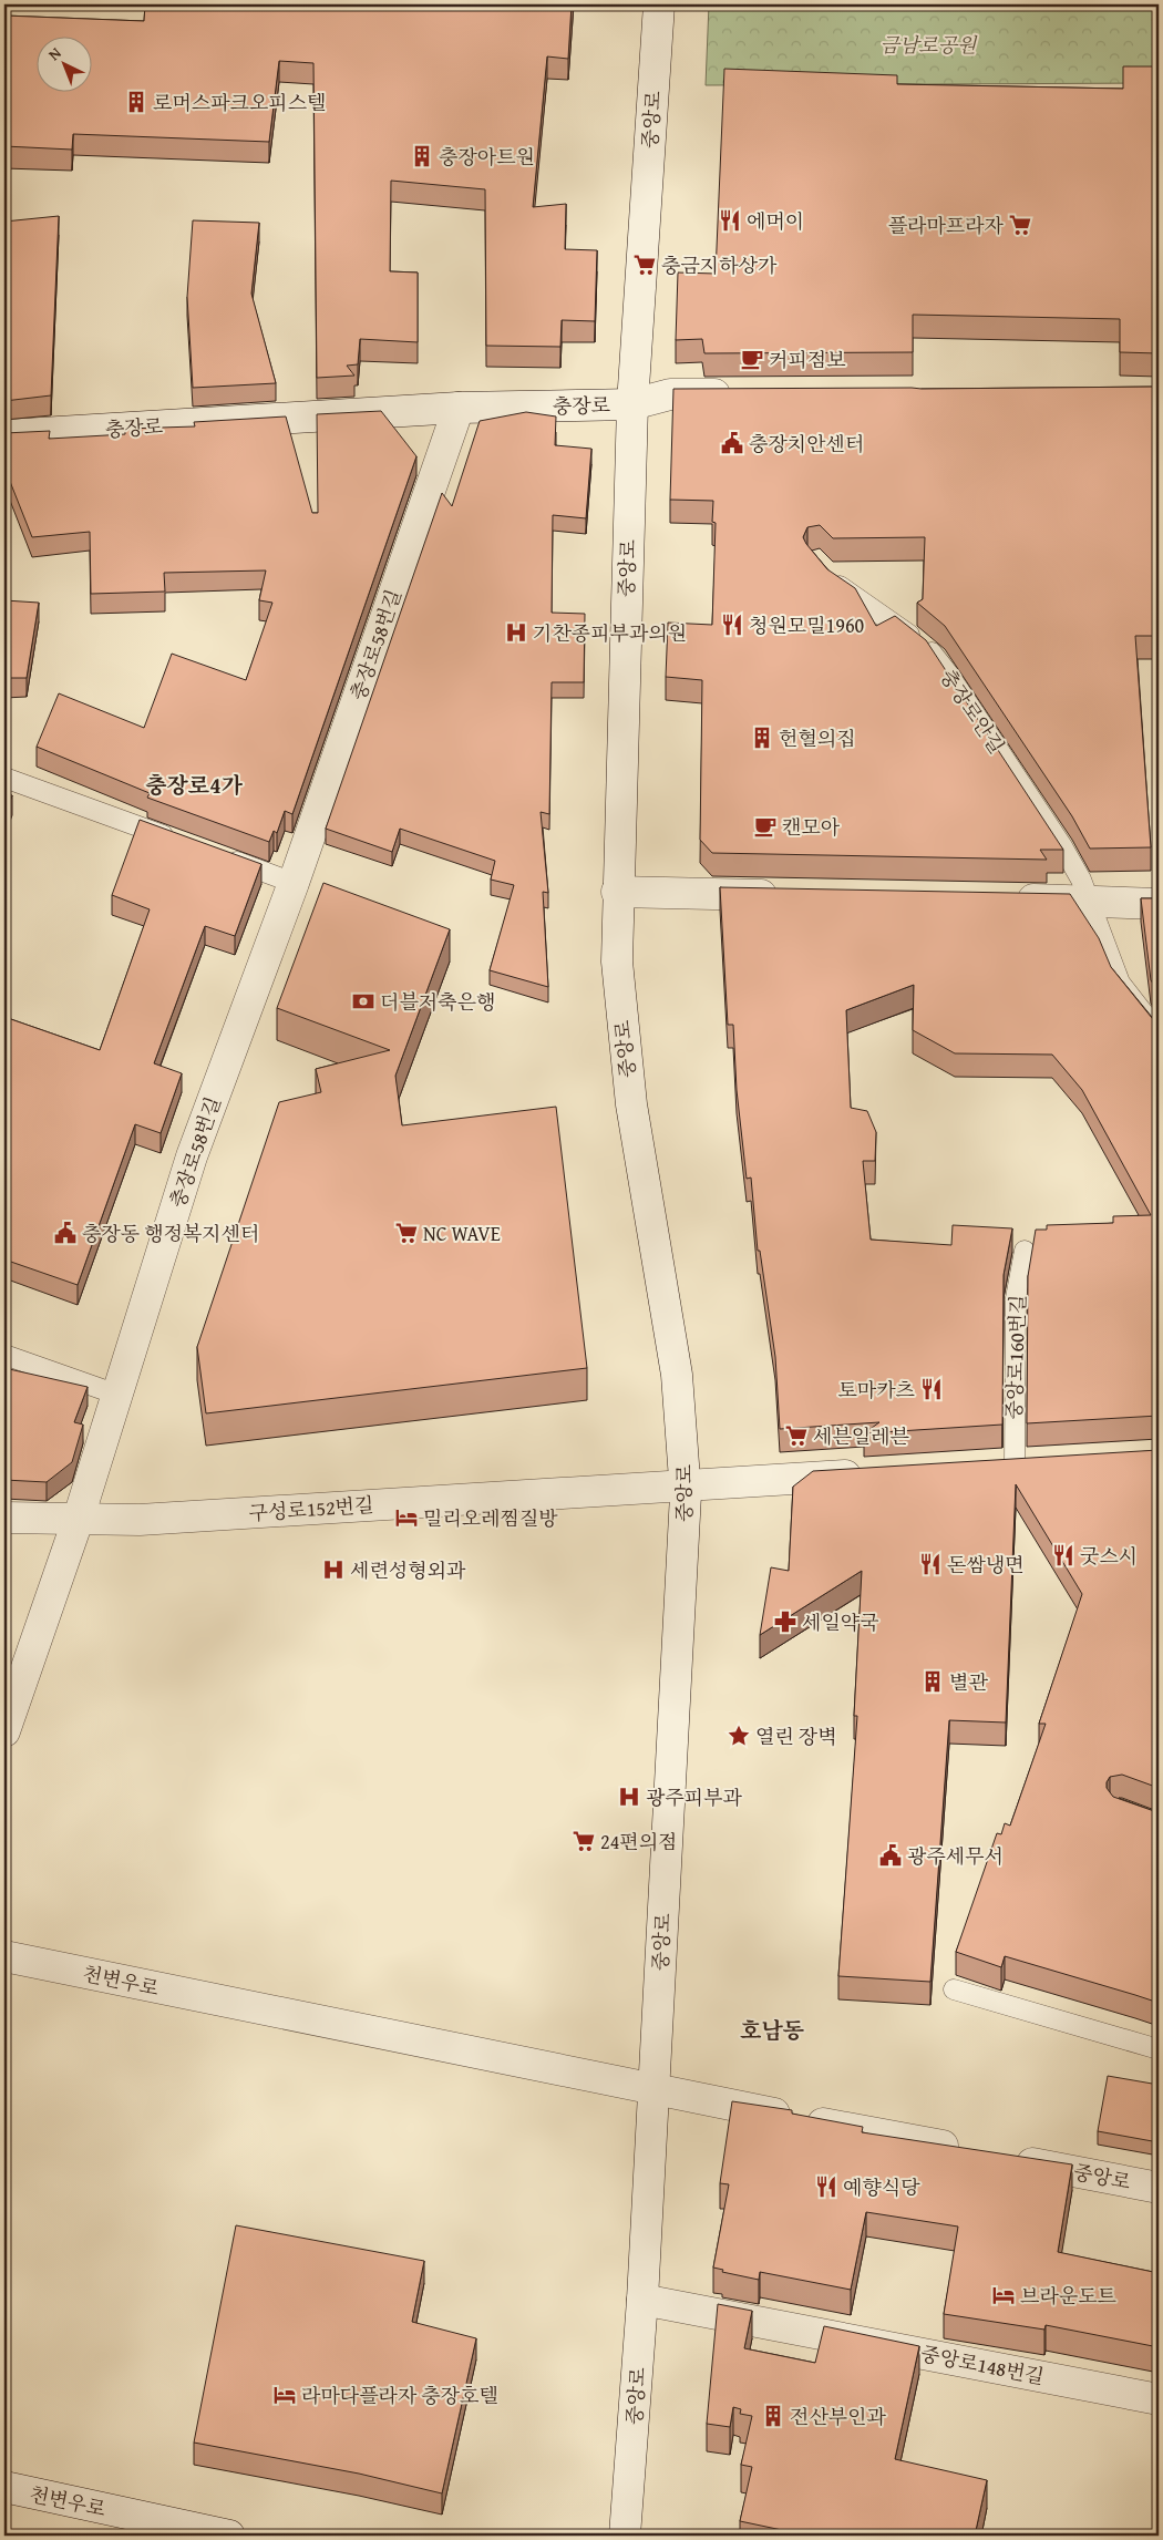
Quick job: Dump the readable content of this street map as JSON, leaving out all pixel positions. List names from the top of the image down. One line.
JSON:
{"streets":{"street":["중앙로","충장로","충장로58번길","구성로152번길","천변우로","중앙로148번길"],"lane":["충장로안길","중앙로160번길"]},"crossings":[["중앙로","충장로"],["중앙로","구성로152번길"],["중앙로","천변우로"],["중앙로","중앙로148번길"],["충장로","충장로58번길"],["충장로58번길","구성로152번길"]],"districts":["충장로4가","호남동"],"parks":["금남로공원"],"places":{"building":["로머스파크오피스텔","충장아트원","헌혈의집","별관","전산부인과"],"restaurant":["에머이","청원모밀1960","토마카츠","굿스시","돈쌈냉면","예향식당"],"supermarket":["플라마프라자","충금지하상가","NC WAVE","세븐일레븐","24편의점"],"cafe":["커피점보","캔모아"],"public building":["충장치안센터","충장동 행정복지센터","광주세무서"],"hospital":["기찬종피부과의원","세련성형외과","광주피부과"],"bank":["더블저축은행"],"hotel":["밀리오레찜질방","브라운도트","라마다플라자 충장호텔"],"pharmacy":["세일약국"],"place":["열린 장벽"]},"north":"top left"}
